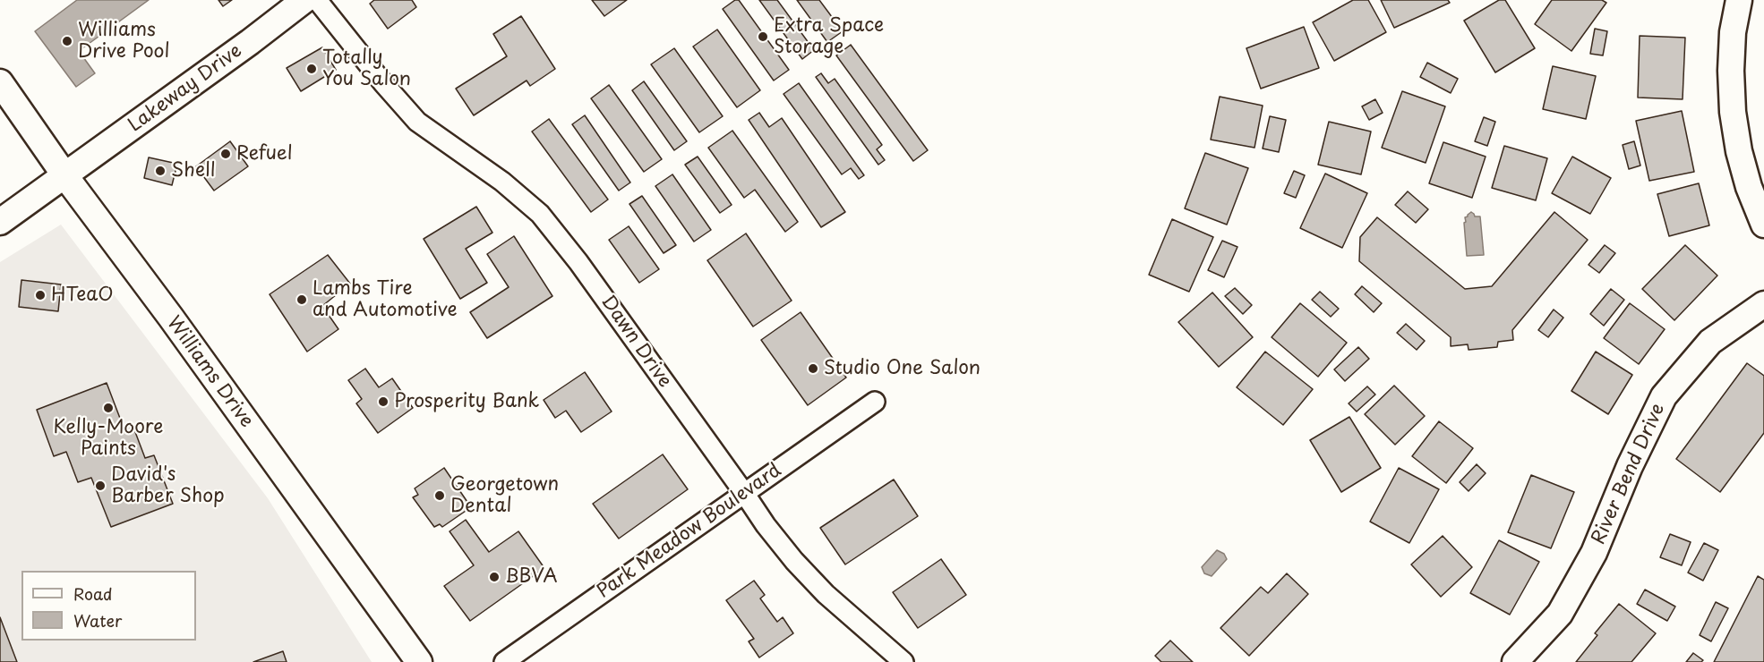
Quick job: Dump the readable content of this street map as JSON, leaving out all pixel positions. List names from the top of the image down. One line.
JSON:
{"streets":{"main road":["Lakeway Drive","Williams Drive","River Bend Drive"],"street":["Dawn Drive","Park Meadow Boulevard"]},"crossings":[["Lakeway Drive","Williams Drive"],["Dawn Drive","Park Meadow Boulevard"]],"places":["Extra Space Storage","Williams Drive Pool","Totally You Salon","Refuel","Shell","HTeaO","Lambs Tire and Automotive","Studio One Salon","Prosperity Bank","Kelly-Moore Paints","David's Barber Shop","Georgetown Dental","BBVA"],"legend":["Road","Water"]}
